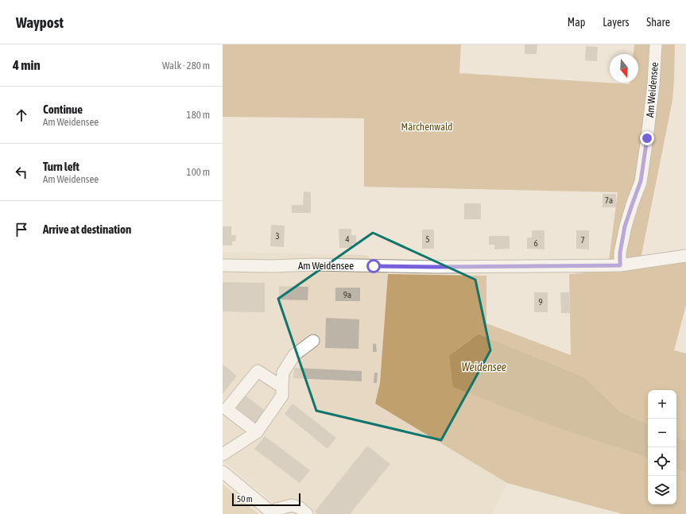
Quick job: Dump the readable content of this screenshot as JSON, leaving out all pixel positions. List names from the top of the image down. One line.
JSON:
{"streets":{"street":["Am Weidensee"]},"water":["Weidensee"],"parks":["Märchenwald"],"house_numbers":["7a","3","4","5","7","6","9a","9"],"scale_bar":"50 m","north":"bottom","page":{"header":"Waypost","nav":["Map","Layers","Share"],"heading":["4 min","Walk · 280 m"],"list":[["Continue","Am Weidensee","180 m"],["Turn left","Am Weidensee","100 m"],"Arrive at destination"],"map_buttons":["+","−"],"scale":"50 m"}}
